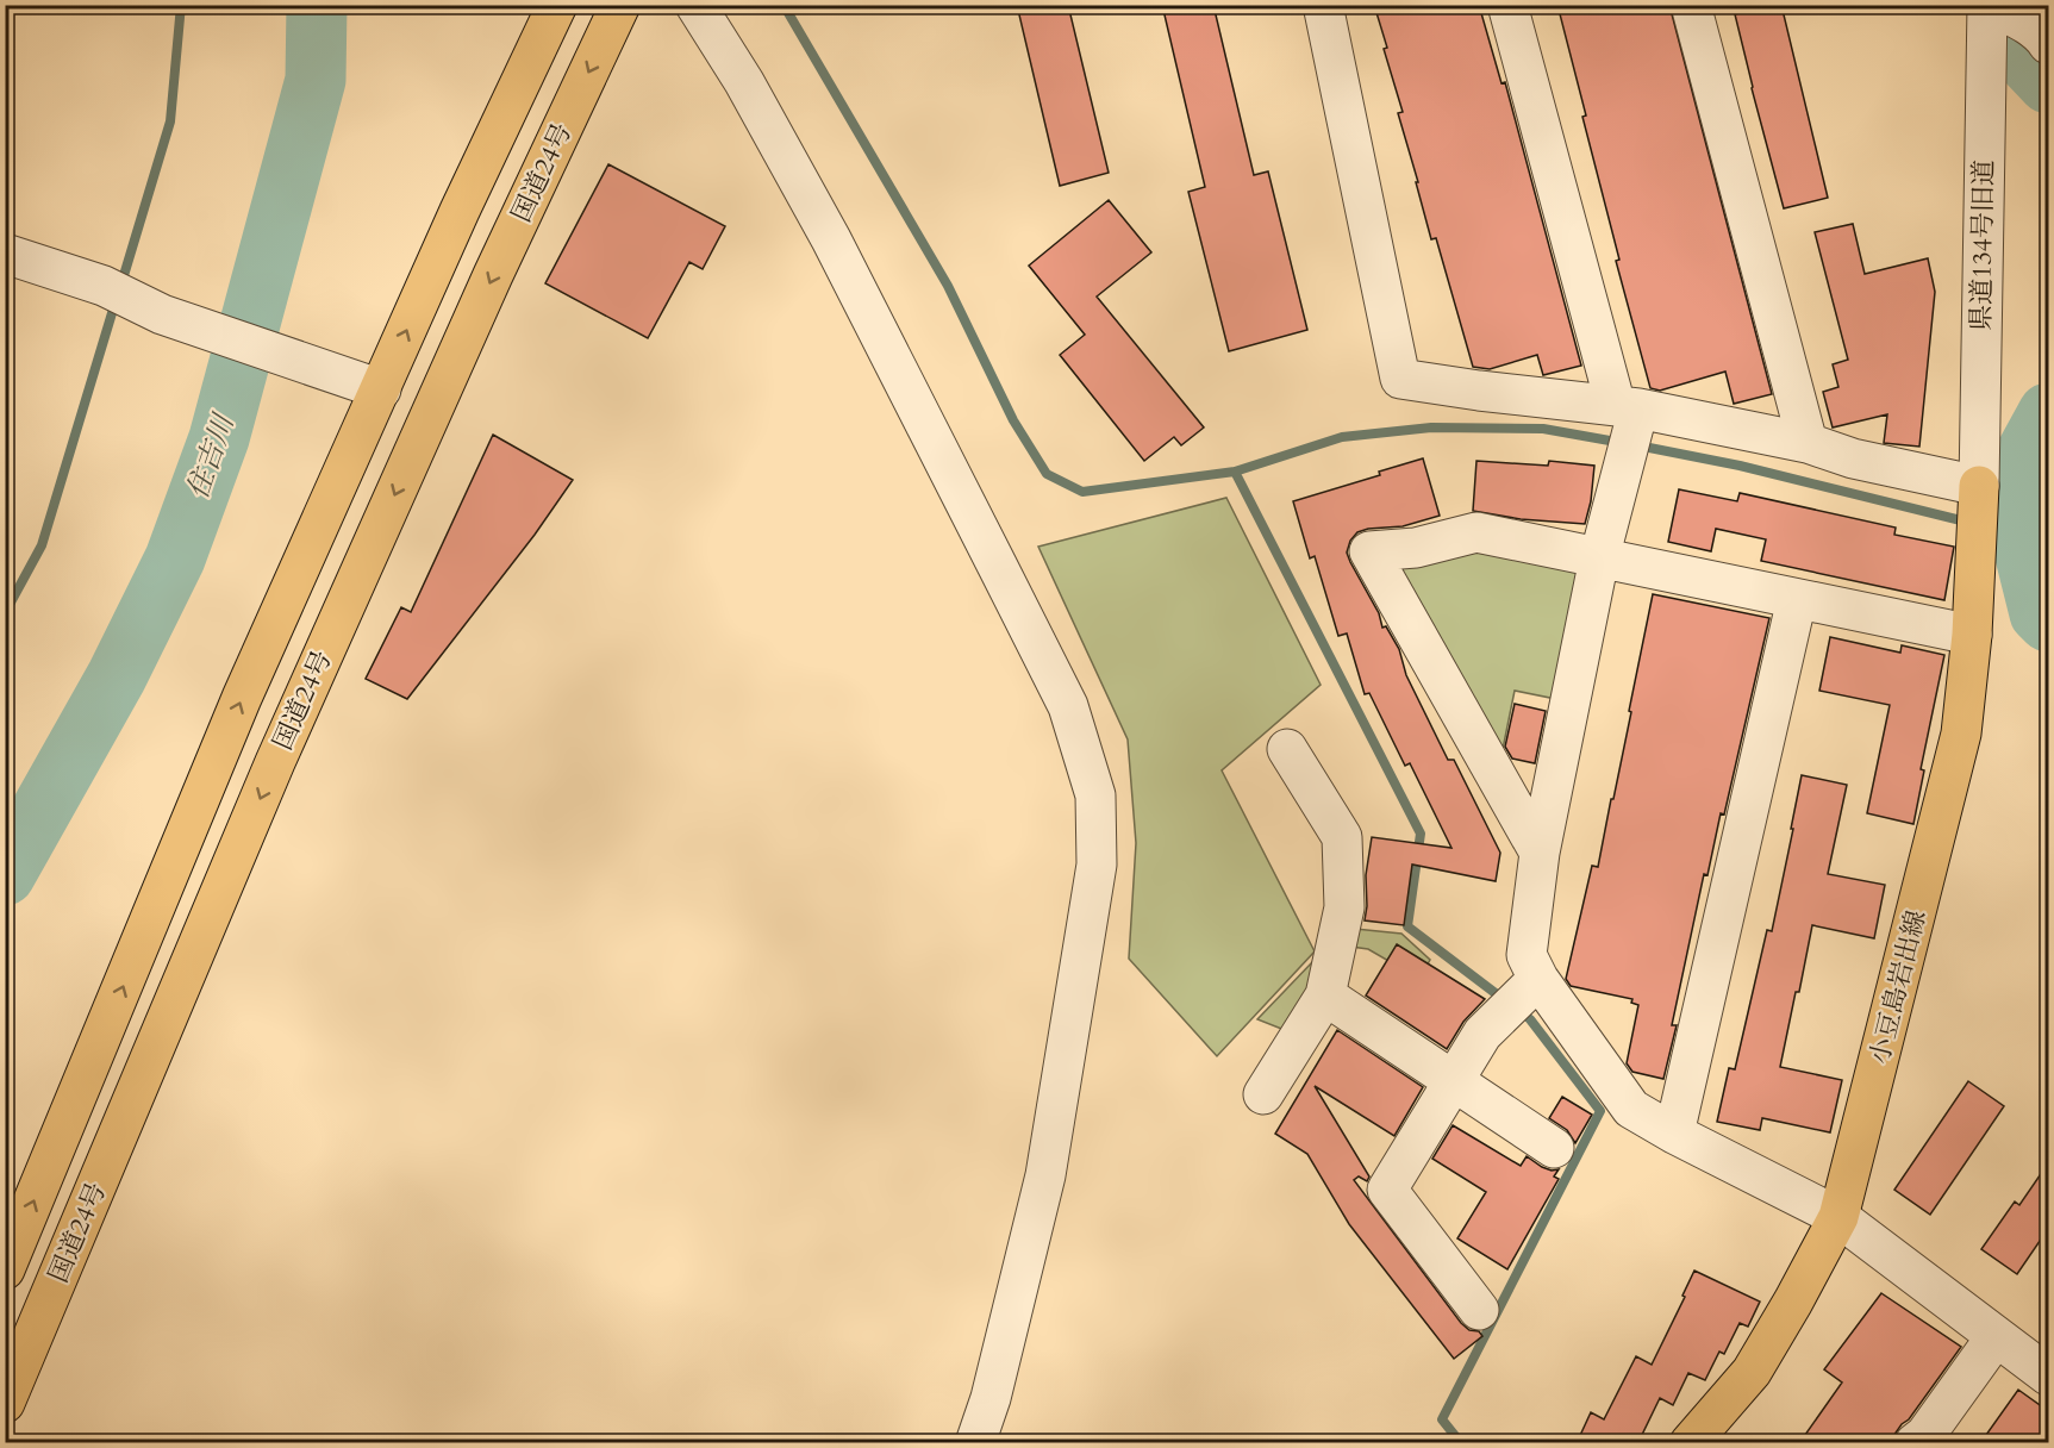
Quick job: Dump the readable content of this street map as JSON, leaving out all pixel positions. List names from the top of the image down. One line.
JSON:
{"streets":{"main road":["国道24号","小豆島岩出線"],"street":["県道134号旧道"]},"crossings":[["県道134号旧道","小豆島岩出線"]],"water":["住吉川"]}
